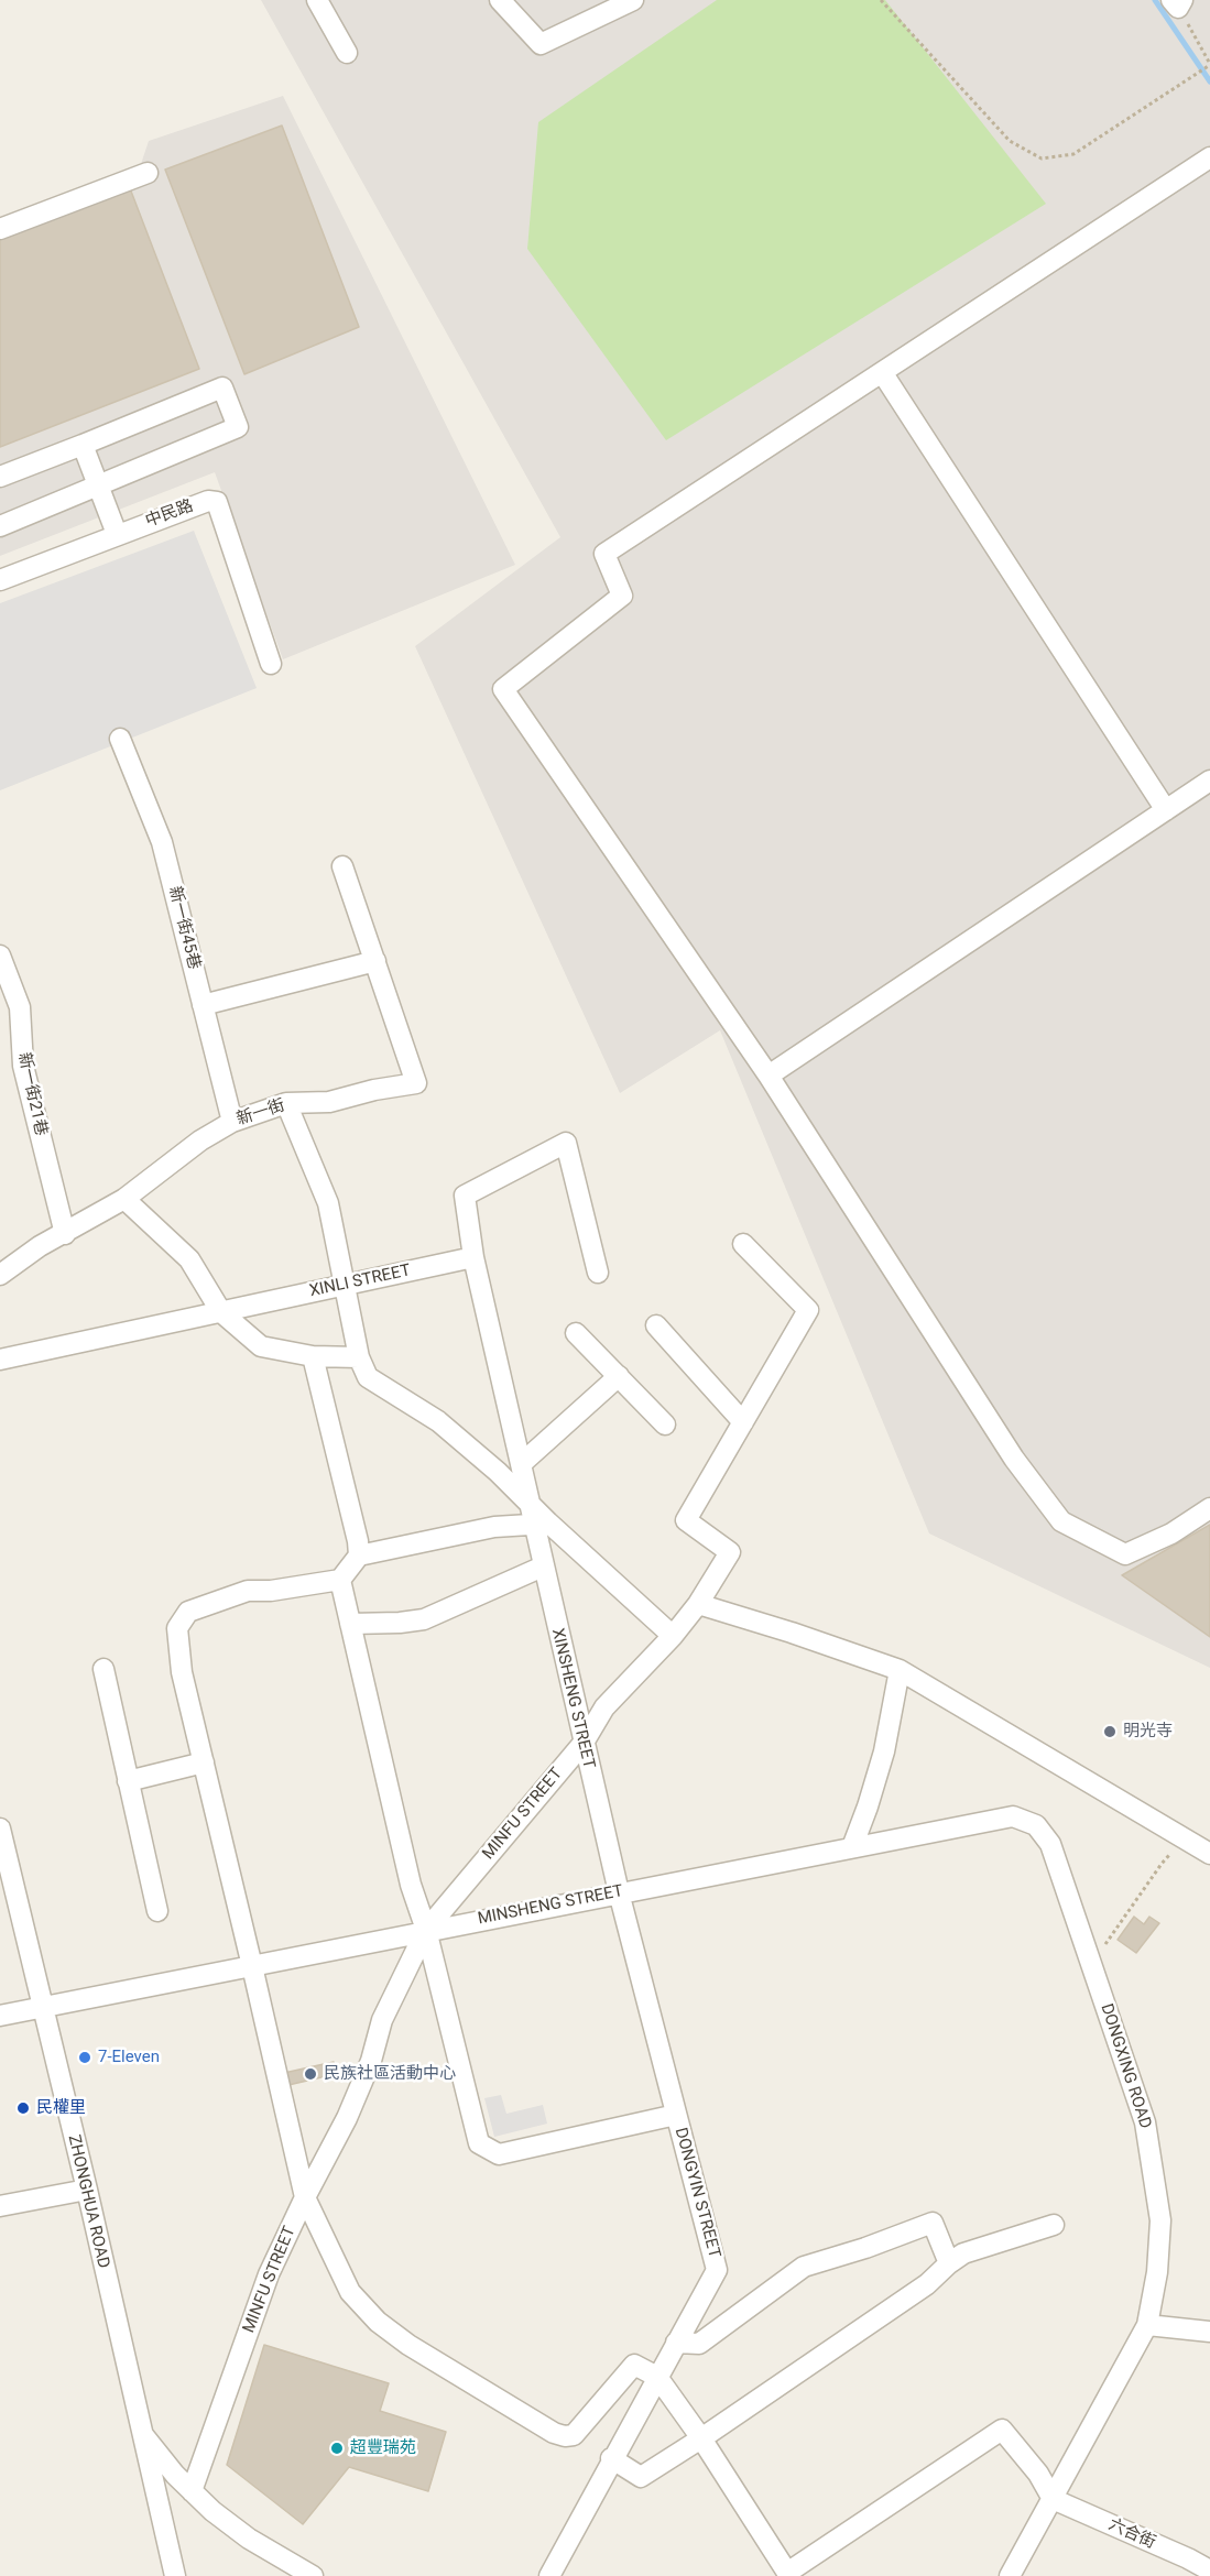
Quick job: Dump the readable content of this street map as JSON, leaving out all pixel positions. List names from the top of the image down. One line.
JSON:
{"streets":{"street":["中民路","新一街45巷","新一街21巷","新一街","XINLI STREET","XINSHENG STREET","MINFU STREET","MINSHENG STREET","DONGXING ROAD","DONGYIN STREET","ZHONGHUA ROAD","六合街"]},"crossings":[["新一街45巷","新一街"],["新一街21巷","新一街"],["XINSHENG STREET","MINFU STREET"],["XINSHENG STREET","MINSHENG STREET"],["XINSHENG STREET","DONGYIN STREET"],["MINFU STREET","MINSHENG STREET"],["MINSHENG STREET","DONGXING ROAD"],["MINSHENG STREET","DONGYIN STREET"],["MINSHENG STREET","ZHONGHUA ROAD"],["DONGXING ROAD","六合街"]],"places":["明光寺","7-Eleven","民族社區活動中心","民權里","超豐瑞苑"]}
